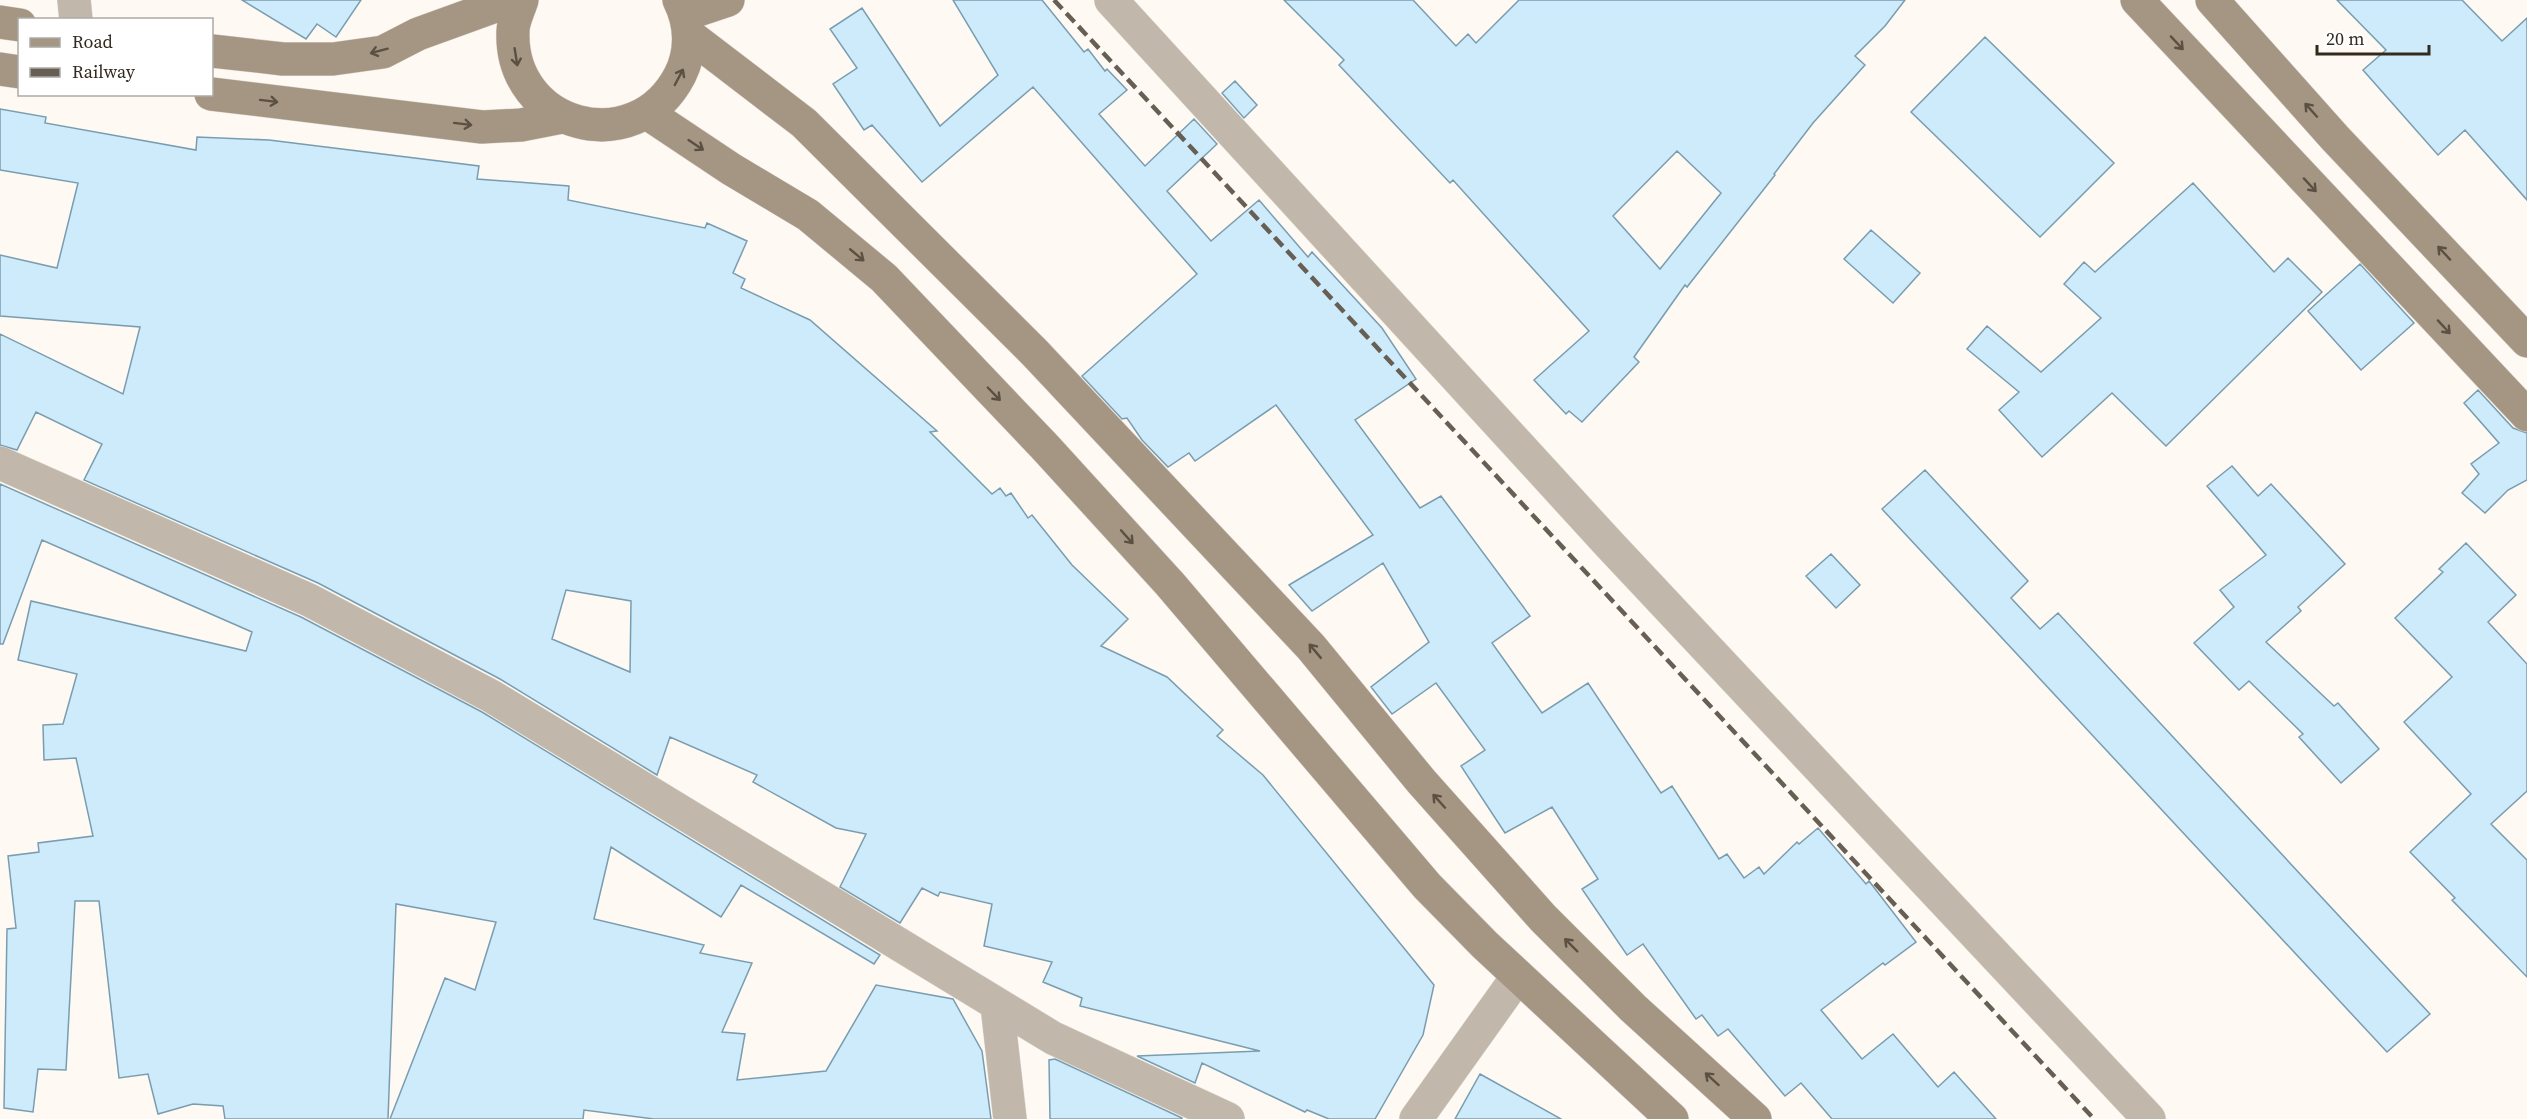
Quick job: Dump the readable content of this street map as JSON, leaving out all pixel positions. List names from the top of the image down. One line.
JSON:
{"legend":["Road","Railway"],"scale_bar":"20 m"}
